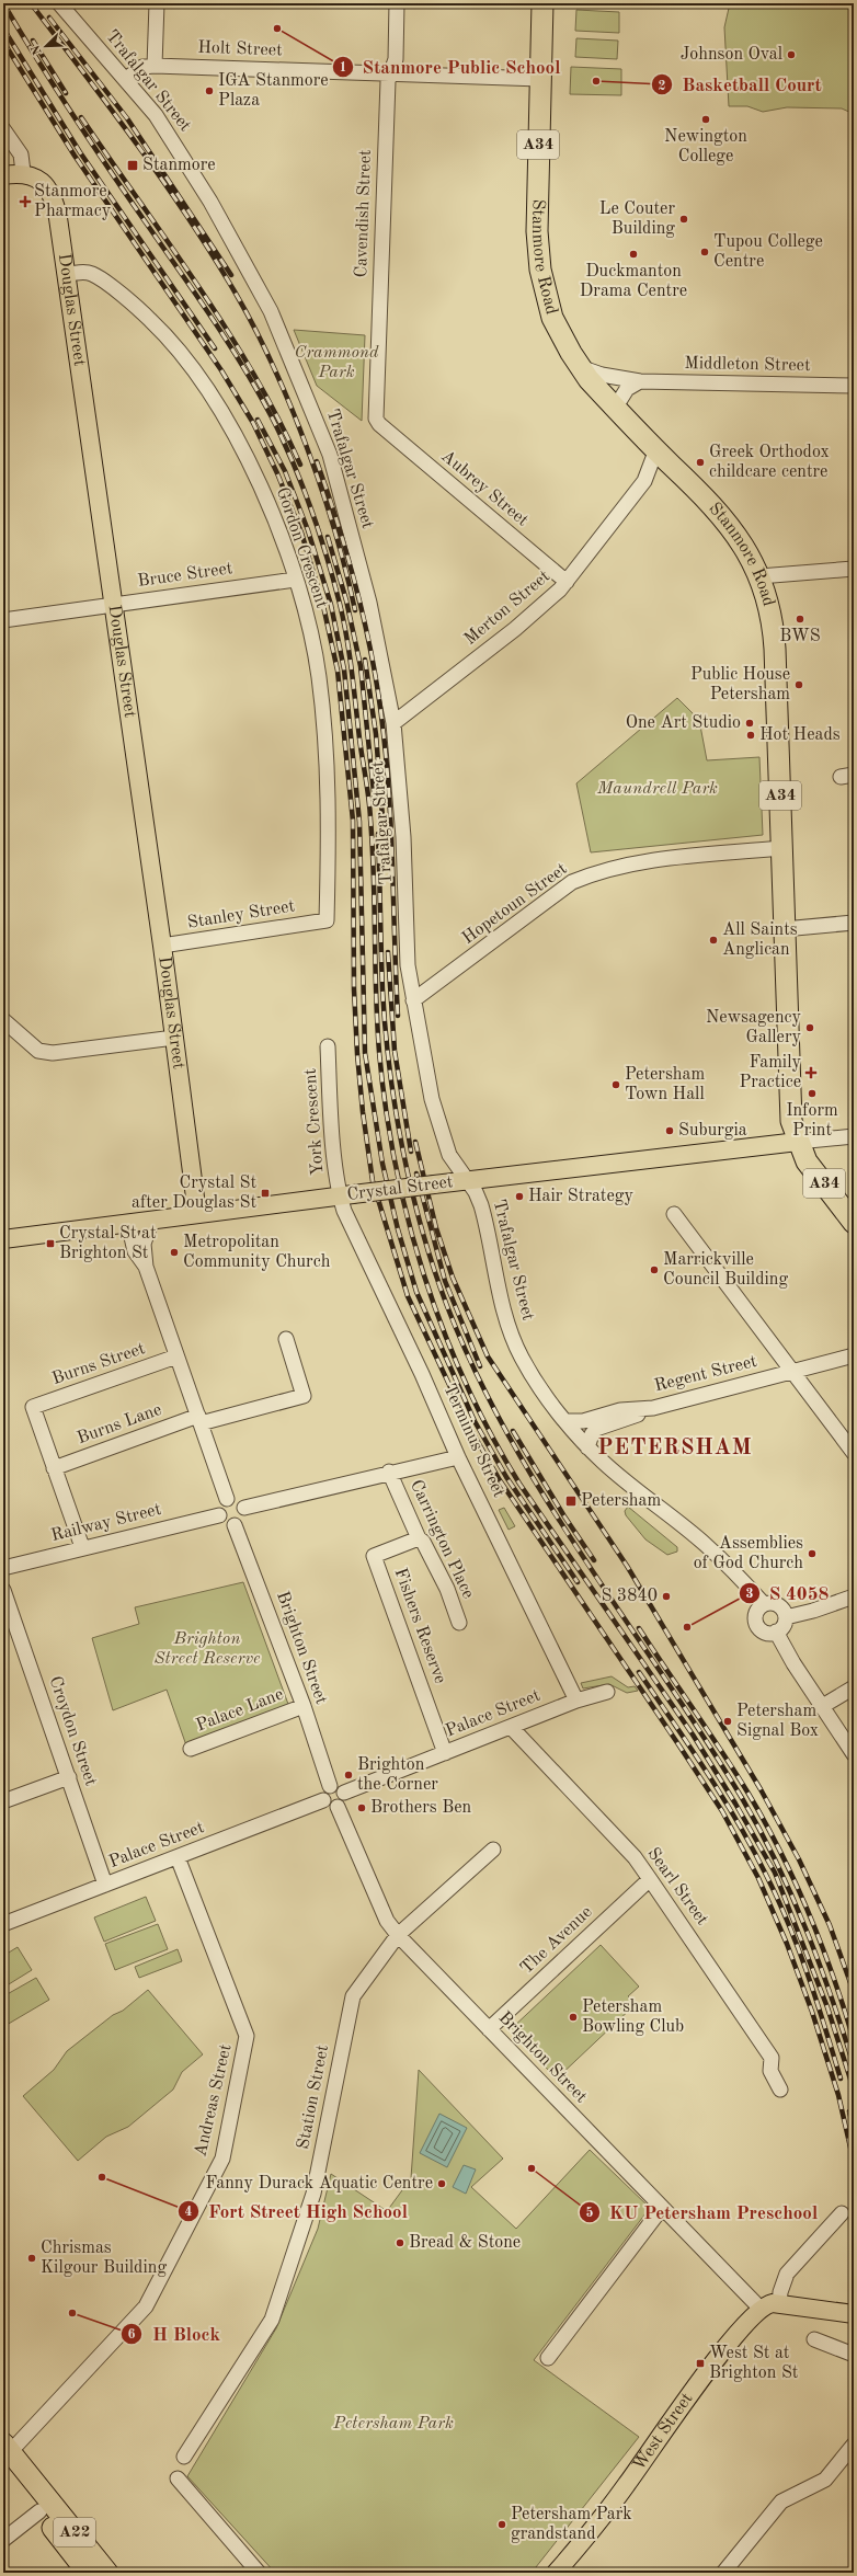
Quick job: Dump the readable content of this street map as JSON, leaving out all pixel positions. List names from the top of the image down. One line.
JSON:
{"streets":{"highway":["A34","Stanmore Road","A22"],"main road":["Douglas Street","Crystal Street","West Street"],"street":["Holt Street","Trafalgar Street","Cavendish Street","Middleton Street","Aubrey Street","Gordon Crescent","Bruce Street","Merton Street","Hopetoun Street","Stanley Street","York Crescent","Burns Street","Regent Street","Burns Lane","Terminus Street","Railway Street","Carrington Place","Fishers Reserve","Brighton Street","Palace Lane","Palace Street","Croydon Street","Searl Street","The Avenue","Station Street","Andreas Street"]},"crossings":[["Holt Street","Trafalgar Street"],["Holt Street","Cavendish Street"],["Holt Street","Stanmore Road"],["Trafalgar Street","Merton Street"],["Trafalgar Street","Hopetoun Street"],["Trafalgar Street","Crystal Street"],["Trafalgar Street","Regent Street"],["A34","Stanmore Road"],["A34","Crystal Street"],["Cavendish Street","Aubrey Street"],["Stanmore Road","Middleton Street"],["Stanmore Road","Merton Street"],["Stanmore Road","Hopetoun Street"],["Stanmore Road","Crystal Street"],["Douglas Street","Gordon Crescent"],["Douglas Street","Bruce Street"],["Douglas Street","Stanley Street"],["Douglas Street","Crystal Street"],["Aubrey Street","Merton Street"],["Gordon Crescent","Bruce Street"],["Gordon Crescent","Stanley Street"],["York Crescent","Crystal Street"],["York Crescent","Terminus Street"],["Crystal Street","Terminus Street"],["Burns Street","Burns Lane"],["Terminus Street","Palace Street"],["Railway Street","Brighton Street"],["Carrington Place","Fishers Reserve"],["Fishers Reserve","Palace Street"],["Brighton Street","Palace Lane"],["Brighton Street","Palace Street"],["Brighton Street","The Avenue"],["Brighton Street","Station Street"],["Brighton Street","West Street"],["Palace Street","Croydon Street"],["Palace Street","Searl Street"],["Palace Street","Andreas Street"],["Searl Street","The Avenue"],["Andreas Street","A22"]],"districts":["PETERSHAM"],"parks":["Crammond Park","Maundrell Park","Brighton Street Reserve","Petersham Park"],"places":{"other":["Stanmore Public School","Johnson Oval","Basketball Court","IGA Stanmore Plaza","Newington College","Le Couter Building","Tupou College Centre","Duckmanton Drama Centre","Greek Orthodox childcare centre","BWS","Public House Petersham","One Art Studio","Hot Heads","All Saints Anglican","Newsagency Gallery","Petersham Town Hall","Inform Print","Suburgia","Hair Strategy","Metropolitan Community Church","Marrickville Council Building","Assemblies of God Church","S 3840","S 4058","Petersham Signal Box","Brighton the Corner","Brothers Ben","Petersham Bowling Club","KU Petersham Preschool","Fort Street High School","Fanny Durack Aquatic Centre","Bread & Stone","Chrismas Kilgour Building","H Block","Petersham Park grandstand"],"transit":["Stanmore","Crystal St after Douglas St","Crystal St at Brighton St","Petersham","West St at Brighton St"],"health":["Stanmore Pharmacy","Family Practice"]},"north":"bottom left"}
